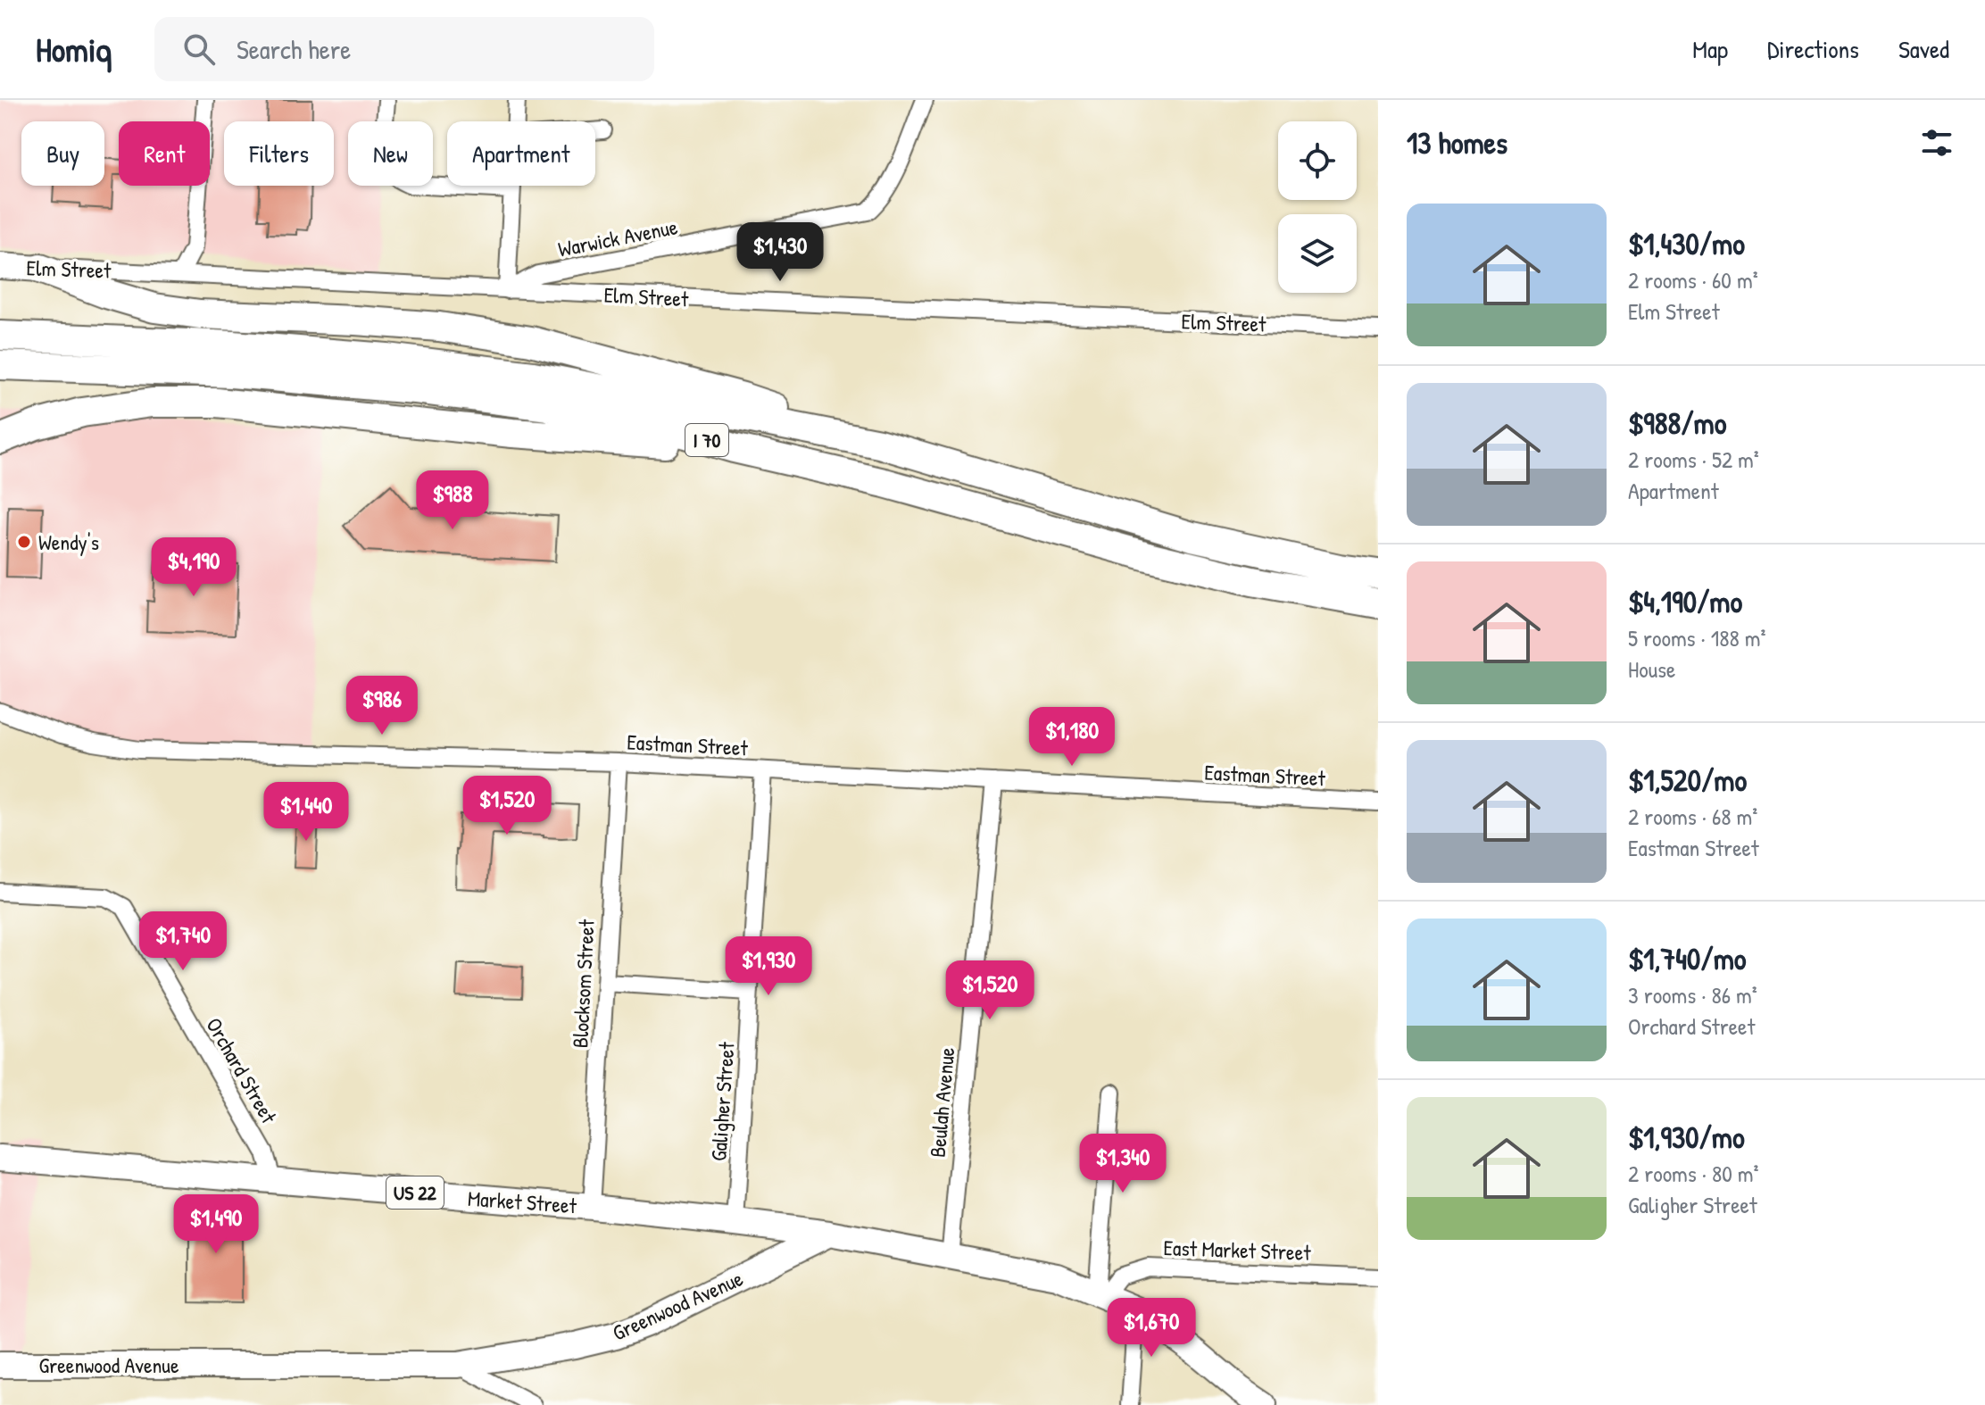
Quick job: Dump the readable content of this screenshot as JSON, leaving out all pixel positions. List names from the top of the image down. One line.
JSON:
{"streets":{"highway":["I 70"],"main road":["Elm Street","US 22","Market Street","Greenwood Avenue"],"street":["Warwick Avenue","Eastman Street","Blocksom Street","Orchard Street","Galigher Street","Beulah Avenue","East Market Street"]},"crossings":[["Warwick Avenue","Elm Street"],["Eastman Street","Blocksom Street"],["Eastman Street","Galigher Street"],["Eastman Street","Beulah Avenue"],["Blocksom Street","Market Street"],["Orchard Street","Market Street"],["Galigher Street","Market Street"],["Beulah Avenue","US 22"],["US 22","Market Street"],["US 22","East Market Street"],["US 22","Greenwood Avenue"],["Market Street","Greenwood Avenue"]],"places":["Wendy's"],"page":{"header":"Homiq","search":"Search here","nav":["Map","Directions","Saved"],"heading":"13 homes","chip":["Buy","Rent","Filters","New","Apartment"],"list":[{"name":"$1,430/mo","note":"2 rooms · 60 m² · Elm Street"},{"name":"$988/mo","note":"2 rooms · 52 m² · Apartment"},{"name":"$4,190/mo","note":"5 rooms · 188 m² · House"},{"name":"$1,520/mo","note":"2 rooms · 68 m² · Eastman Street"},{"name":"$1,740/mo","note":"3 rooms · 86 m² · Orchard Street"},{"name":"$1,930/mo","note":"2 rooms · 80 m² · Galigher Street"}],"price":["$1,430","$988","$4,190","$986","$1,180","$1,520","$1,440","$1,740","$1,930","$1,520","$1,340","$1,490","$1,670"]}}
